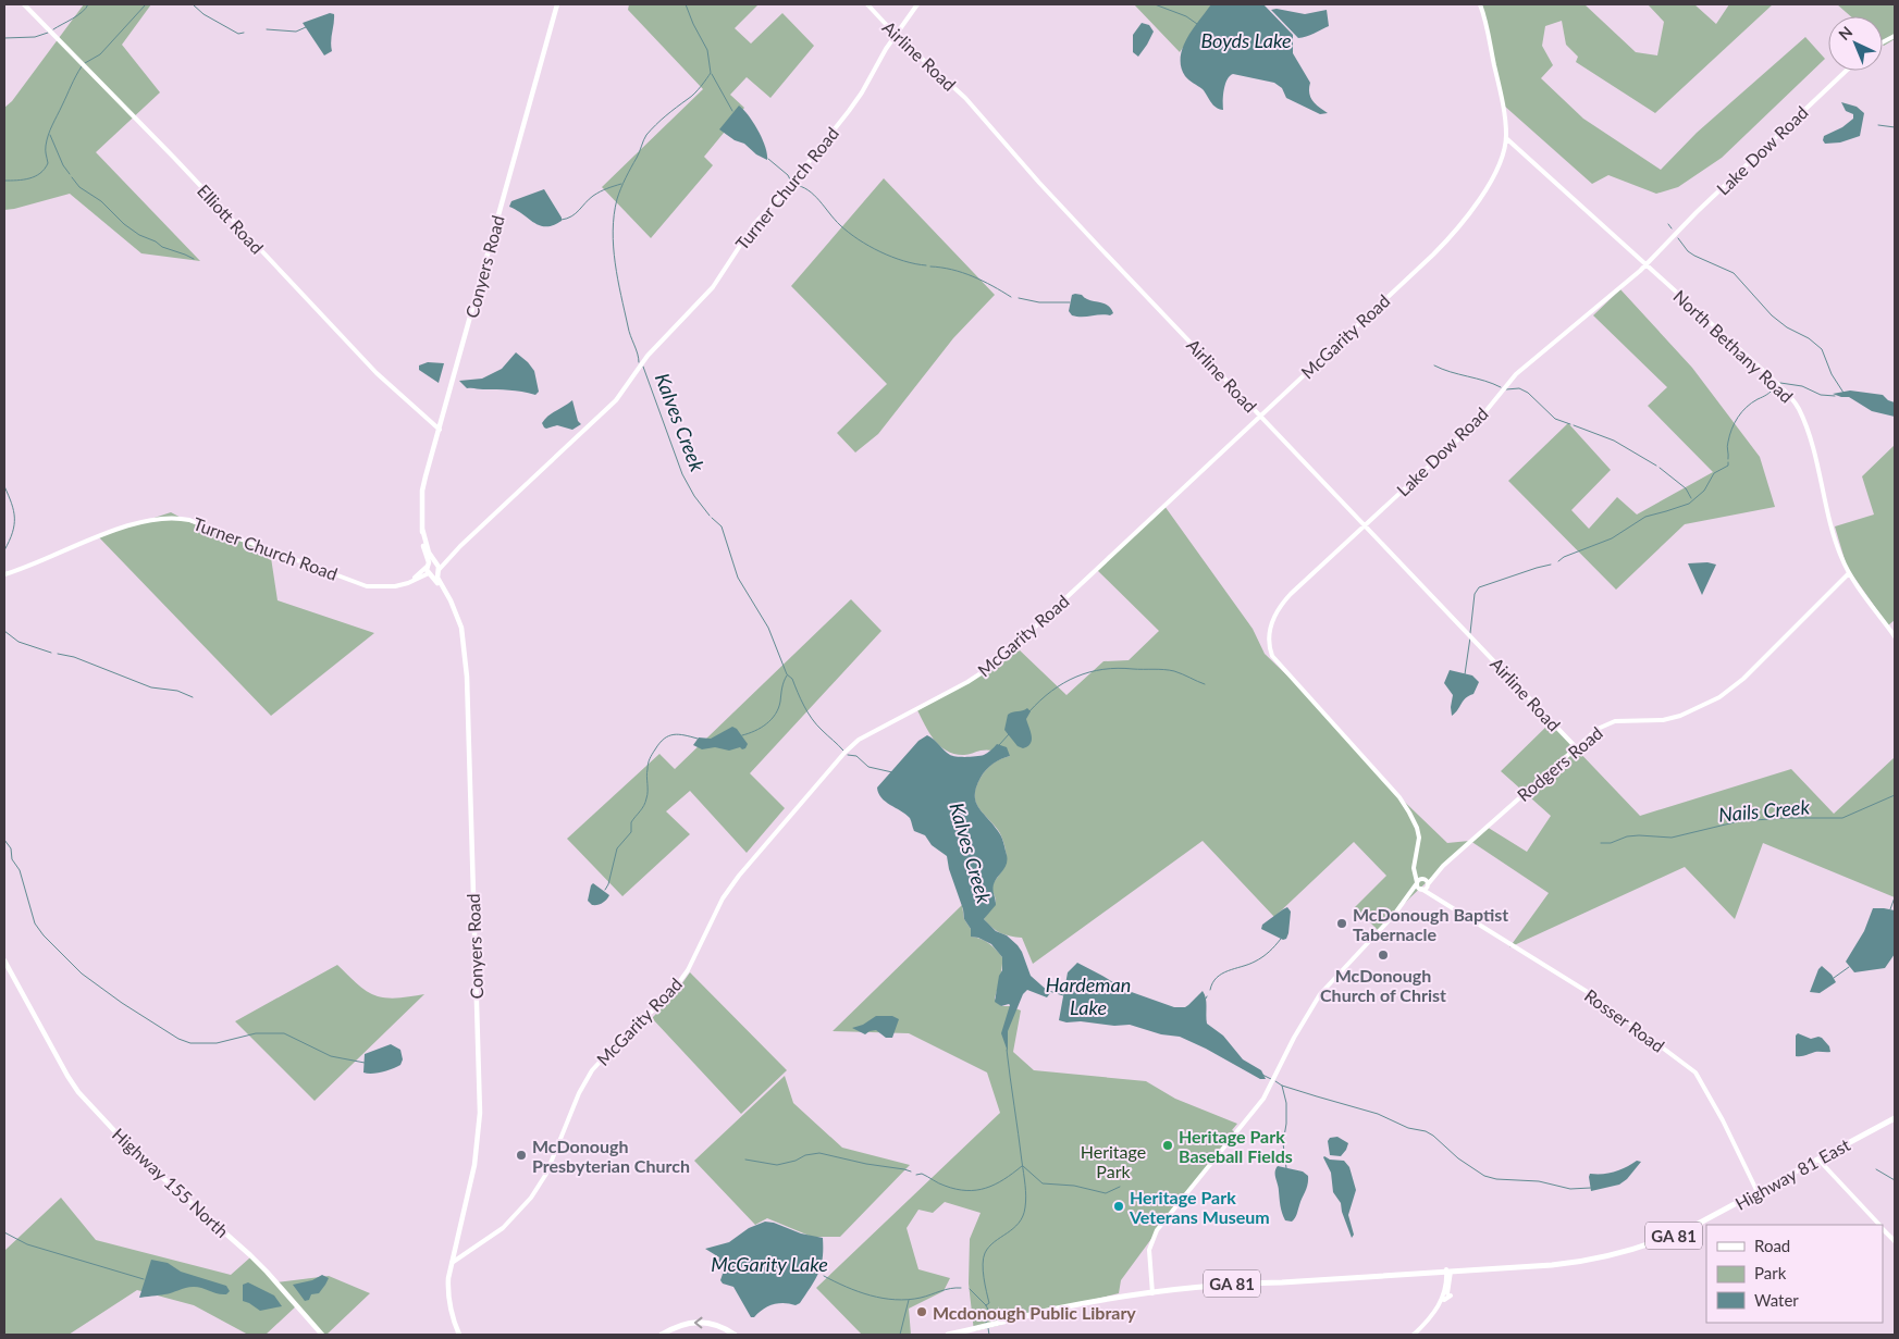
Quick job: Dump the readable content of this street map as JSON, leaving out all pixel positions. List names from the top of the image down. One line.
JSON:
{"streets":{"main road":["Conyers Road","Highway 81 East","Highway 155 North","GA 81"],"street":["Airline Road","Lake Dow Road","Turner Church Road","Elliott Road","McGarity Road","North Bethany Road","Rodgers Road","Rosser Road"]},"crossings":[["Airline Road","Lake Dow Road"],["Airline Road","Turner Church Road"],["Airline Road","McGarity Road"],["Airline Road","Rodgers Road"],["Lake Dow Road","North Bethany Road"],["Lake Dow Road","Rodgers Road"],["Turner Church Road","Conyers Road"],["Elliott Road","Conyers Road"],["Conyers Road","McGarity Road"],["McGarity Road","North Bethany Road"],["North Bethany Road","Rodgers Road"],["Rodgers Road","Rosser Road"],["Rosser Road","Highway 81 East"]],"water":["Boyds Lake","Kalves Creek","Nails Creek","Hardeman Lake","McGarity Lake"],"parks":["Heritage Park"],"places":["McDonough Baptist Tabernacle","McDonough Church of Christ","Heritage Park Baseball Fields","McDonough Presbyterian Church","Heritage Park Veterans Museum","Mcdonough Public Library"],"legend":["Road","Park","Water"],"north":"top left"}
